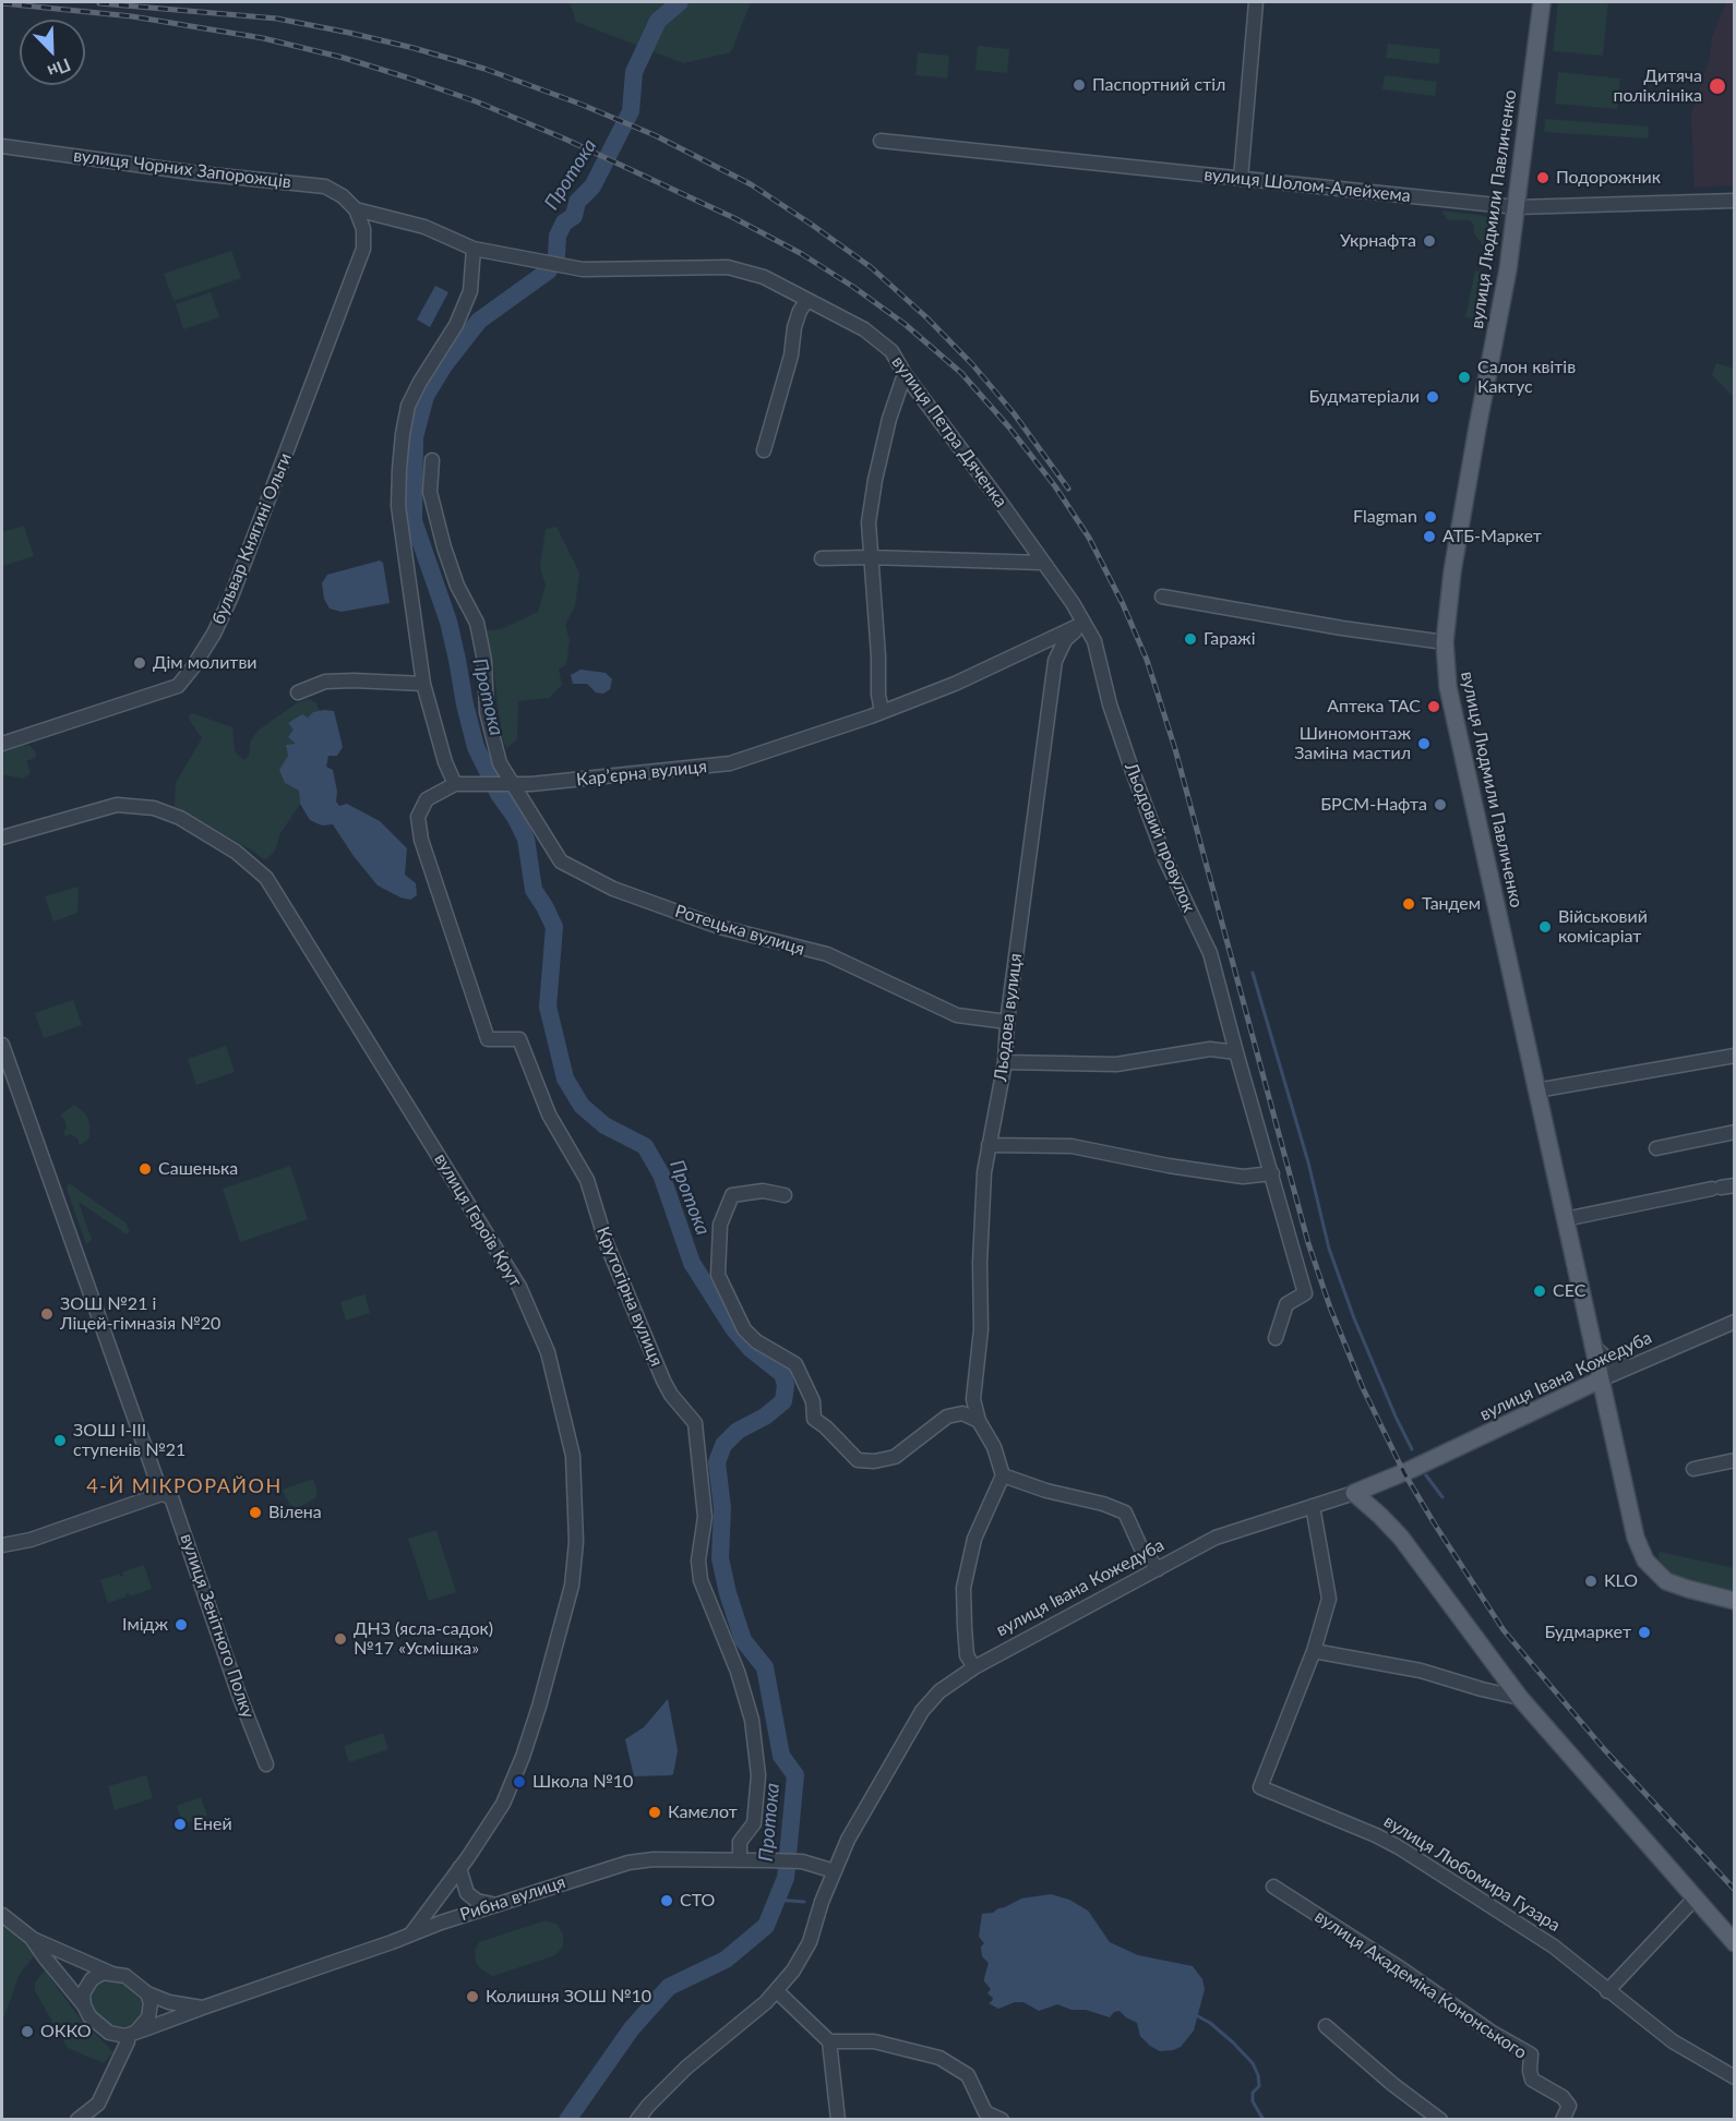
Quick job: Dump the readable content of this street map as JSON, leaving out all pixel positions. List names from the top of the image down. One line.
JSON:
{"streets":{"main road":["вулиця Людмили Павличенко","вулиця Івана Кожедуба"],"street":["вулиця Чорних Запорожців","вулиця Шолом-Алейхема","вулиця Петра Дяченка","бульвар Княгині Ольги","Карʼєрна вулиця","Льодовий провулок","Ротецька вулиця","Льодова вулиця","вулиця Героїв Крут","Крутогірна вулиця","вулиця Зенітного Полку","вулиця Любомира Гузара","Рибна вулиця","вулиця Академіка Кононського"]},"crossings":[["вулиця Чорних Запорожців","вулиця Петра Дяченка"],["вулиця Чорних Запорожців","бульвар Княгині Ольги"],["вулиця Шолом-Алейхема","вулиця Людмили Павличенко"],["вулиця Людмили Павличенко","вулиця Івана Кожедуба"],["вулиця Петра Дяченка","бульвар Княгині Ольги"],["вулиця Петра Дяченка","Карʼєрна вулиця"],["вулиця Петра Дяченка","Льодовий провулок"],["вулиця Петра Дяченка","Льодова вулиця"],["Карʼєрна вулиця","Льодовий провулок"],["Карʼєрна вулиця","Ротецька вулиця"],["Карʼєрна вулиця","Льодова вулиця"],["Карʼєрна вулиця","Крутогірна вулиця"],["Льодовий провулок","Льодова вулиця"],["Ротецька вулиця","Льодова вулиця"],["вулиця Героїв Крут","Рибна вулиця"],["Крутогірна вулиця","Рибна вулиця"],["вулиця Івана Кожедуба","вулиця Любомира Гузара"],["вулиця Івана Кожедуба","Рибна вулиця"]],"districts":["4-Й МІКРОРАЙОН"],"water":["Протока"],"places":["Паспортний стіл","Дитяча поліклініка","Подорожник","Укрнафта","Салон квітів Кактус","Будматеріали","Flagman","АТБ-Маркет","Гаражі","Дім молитви","Аптека ТАС","Шиномонтаж Заміна мастил","БРСМ-Нафта","Тандем","Військовий комісаріат","Сашенька","СЕС","ЗОШ №21 і Ліцей-гімназія №20","ЗОШ І-ІІІ ступенів №21","Вілена","KLO","Імідж","Будмаркет","ДНЗ (ясла-садок) №17 «Усмішка»","Школа №10","Камєлот","Еней","СТО","Колишня ЗОШ №10","ОККО"],"north":"bottom right"}
